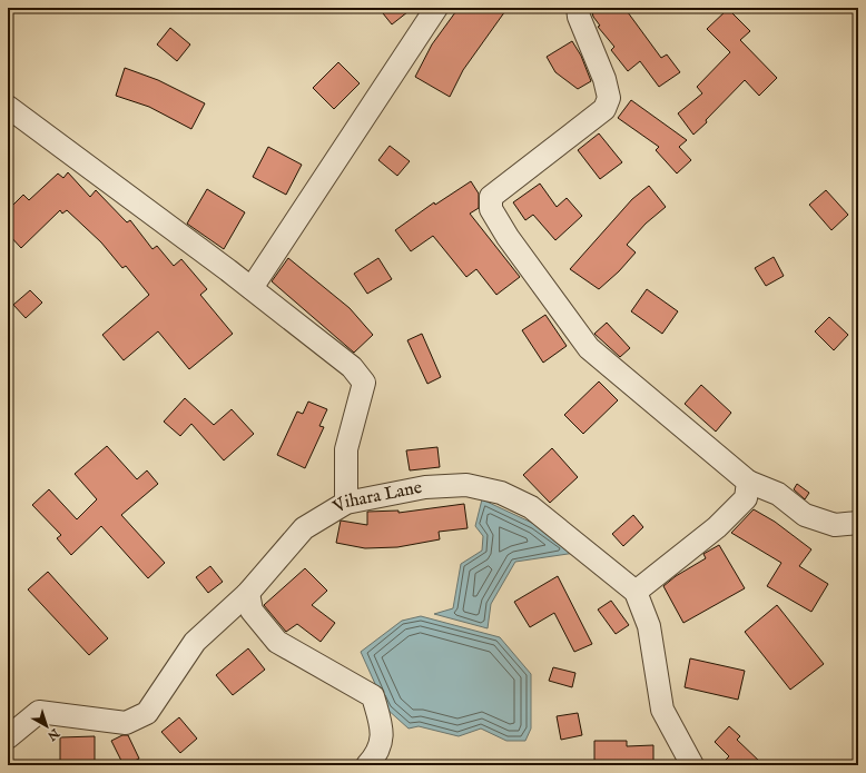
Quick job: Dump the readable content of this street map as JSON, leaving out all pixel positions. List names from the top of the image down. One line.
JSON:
{"streets":{"street":["Vihara Lane"]},"north":"bottom right"}
